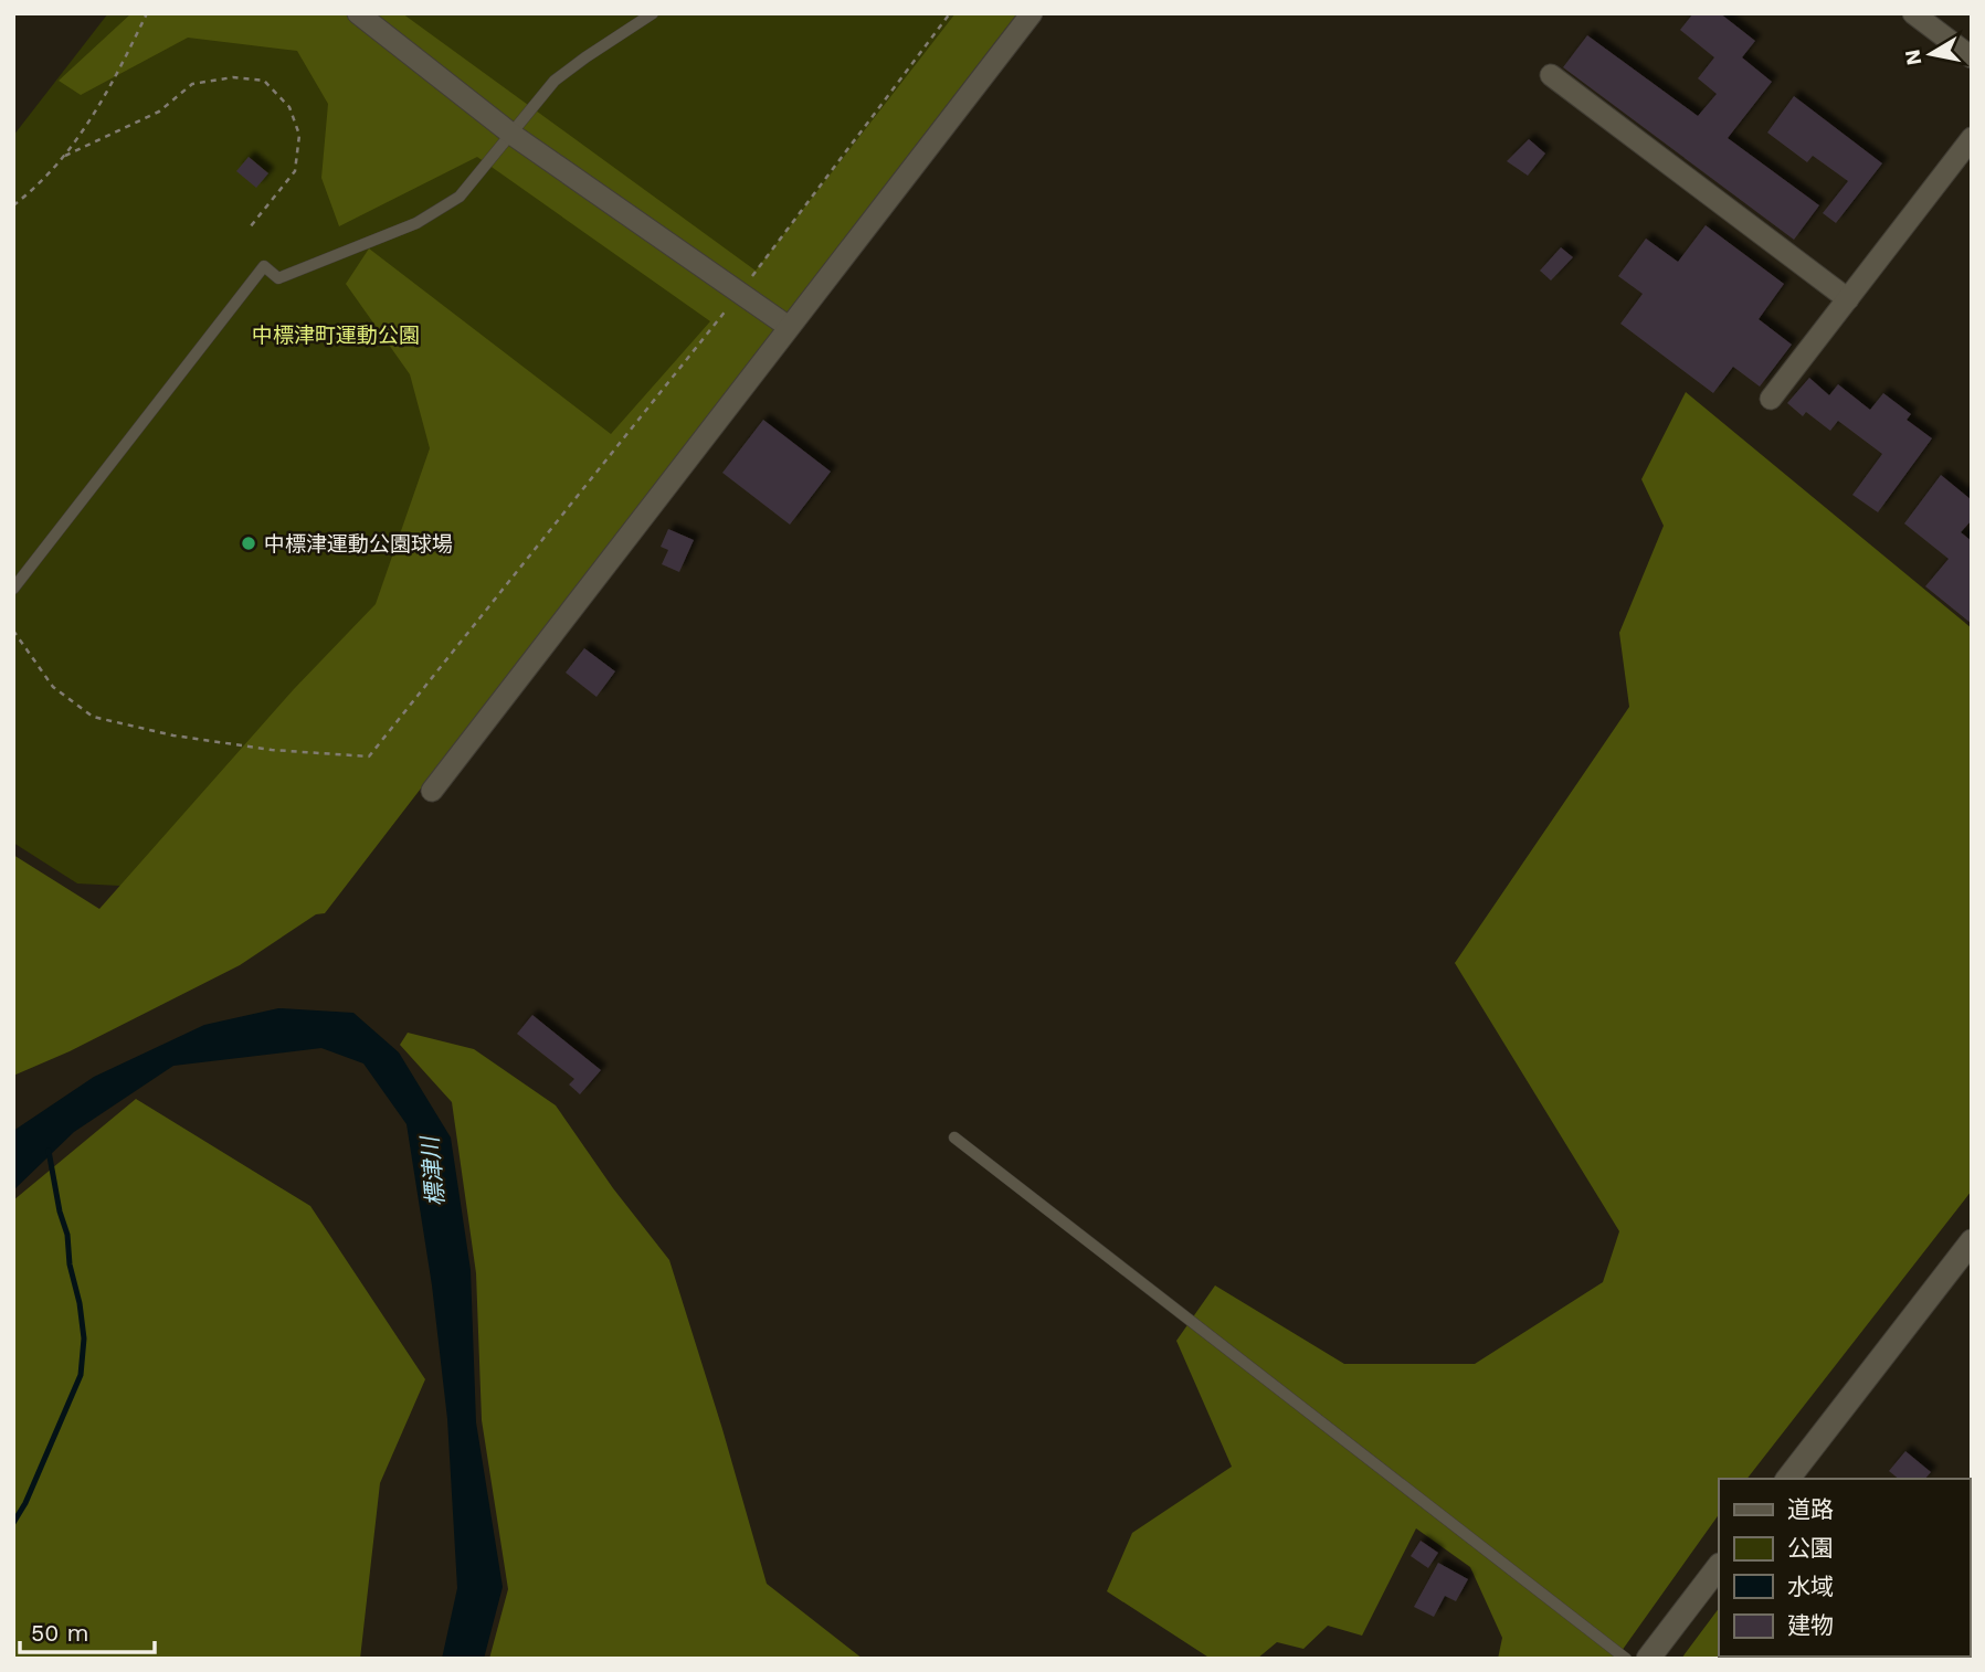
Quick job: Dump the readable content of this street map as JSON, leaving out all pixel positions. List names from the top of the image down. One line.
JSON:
{"water":["標津川"],"parks":["中標津町運動公園"],"places":["中標津運動公園球場"],"legend":["道路","公園","水域","建物"],"scale_bar":"50 m","north":"left"}
